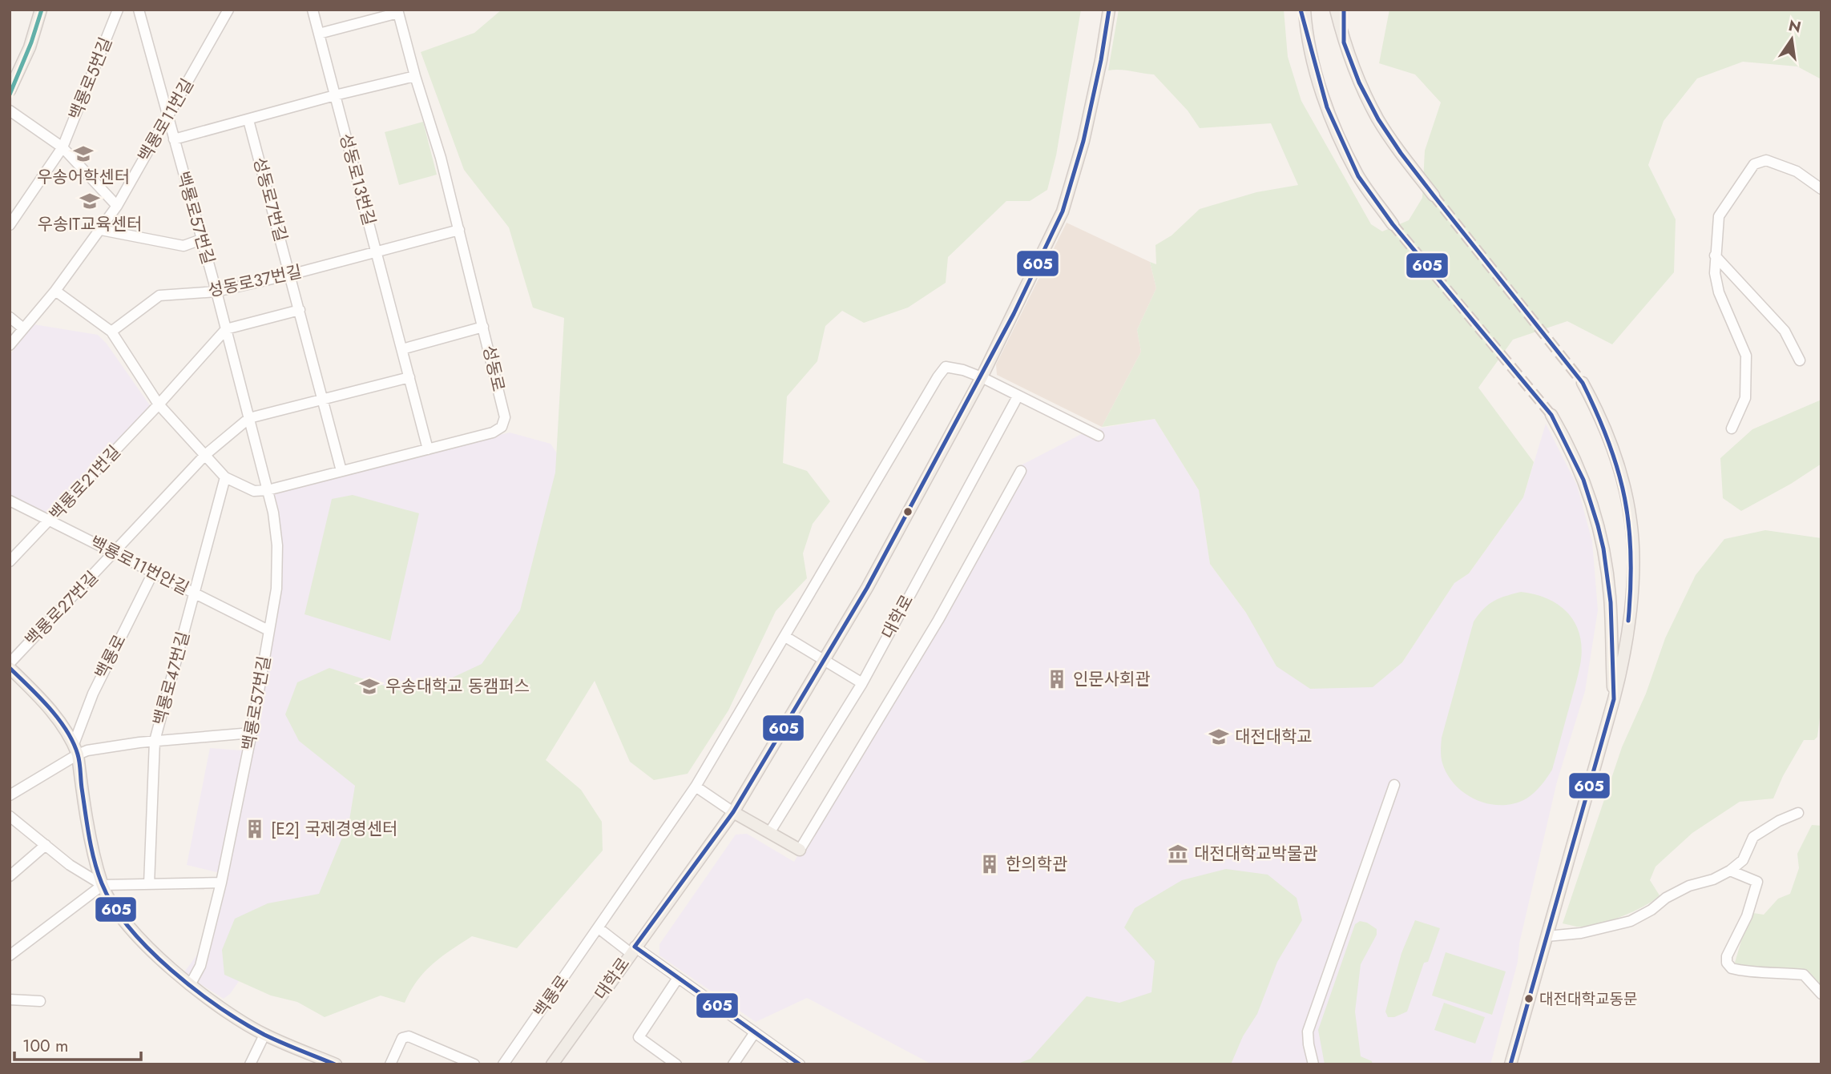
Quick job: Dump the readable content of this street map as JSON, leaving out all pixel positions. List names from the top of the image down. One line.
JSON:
{"streets":{"main road":["대학로","백룡로"],"street":["백룡로5번길","백룡로11번길","성동로13번길","성동로7번길","백룡로57번길","성동로37번길","성동로","백룡로21번길","백룡로11번안길","백룡로27번길","백룡로47번길"]},"crossings":[["백룡로11번길","백룡로57번길"],["성동로13번길","성동로37번길"],["성동로13번길","성동로"],["성동로7번길","성동로37번길"],["성동로7번길","성동로"],["백룡로57번길","성동로37번길"],["백룡로57번길","성동로"],["백룡로57번길","백룡로21번길"],["백룡로57번길","백룡로11번안길"],["백룡로57번길","백룡로27번길"],["백룡로57번길","백룡로"],["성동로37번길","성동로"],["백룡로21번길","백룡로11번안길"],["백룡로11번안길","백룡로27번길"],["백룡로11번안길","백룡로"],["백룡로11번안길","백룡로47번길"]],"places":{"school or university":["우송어학센터","우송IT교육센터","우송대학교 동캠퍼스","대전대학교"],"building":["인문사회관","[E2] 국제경영센터","한의학관"],"museum":["대전대학교박물관"],"other":["대전대학교동문"]},"lines":["transit line 605"],"scale_bar":"100 m","north":"top"}
